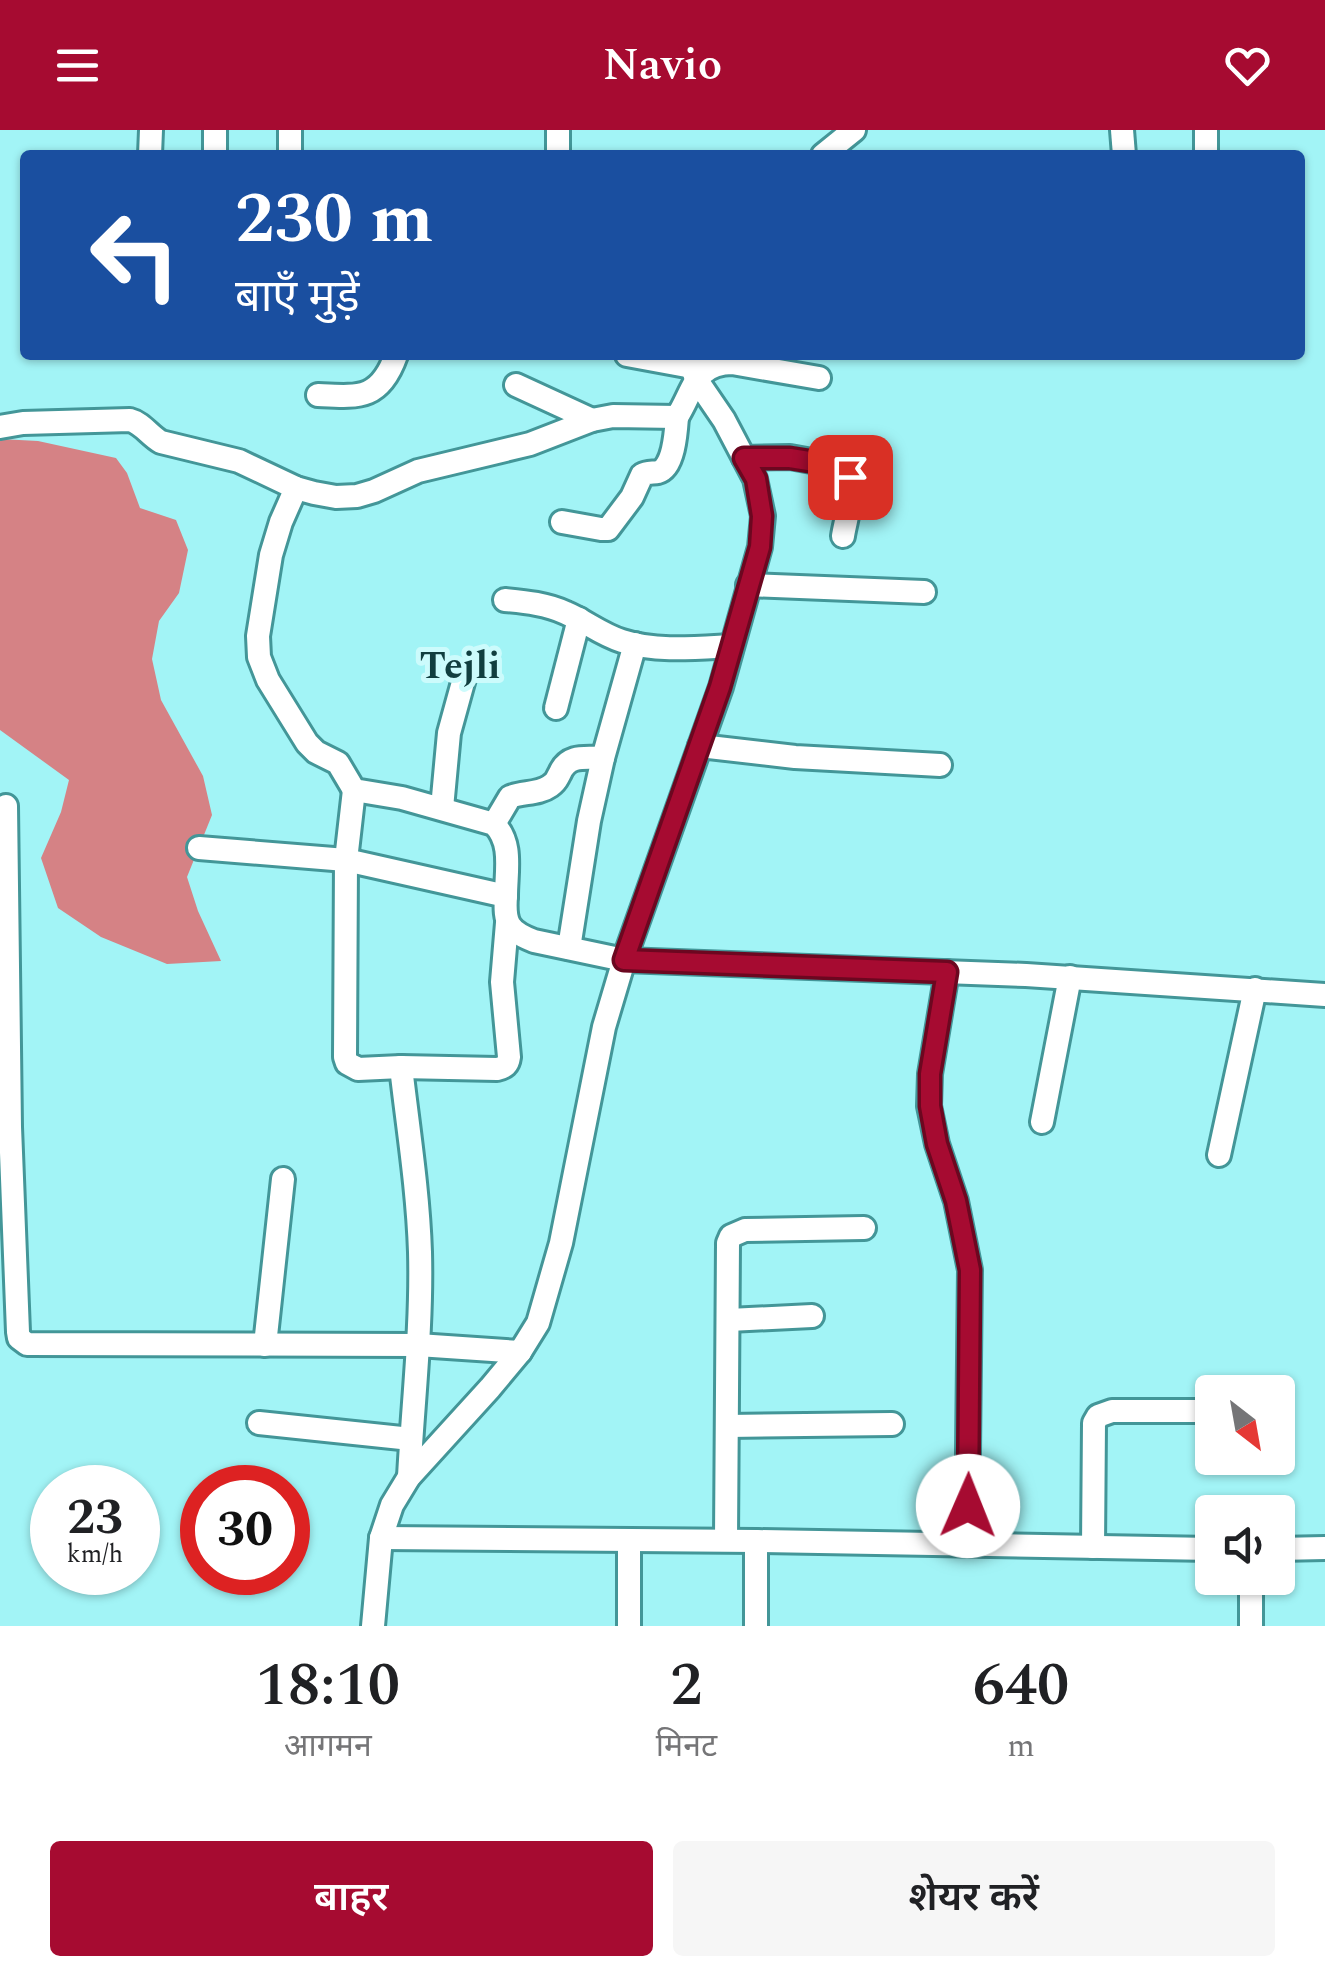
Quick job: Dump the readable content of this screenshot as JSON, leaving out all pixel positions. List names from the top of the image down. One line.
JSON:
{"districts":["Tejli"],"north":"bottom right","page":{"header":"Navio","turn":["230 m","बाएँ मुड़ें"],"speed":"23 km/h","limit":"30","eta":["18:10","आगमन","2","मिनट","640","m"],"buttons":["बाहर","शेयर करें"]}}
